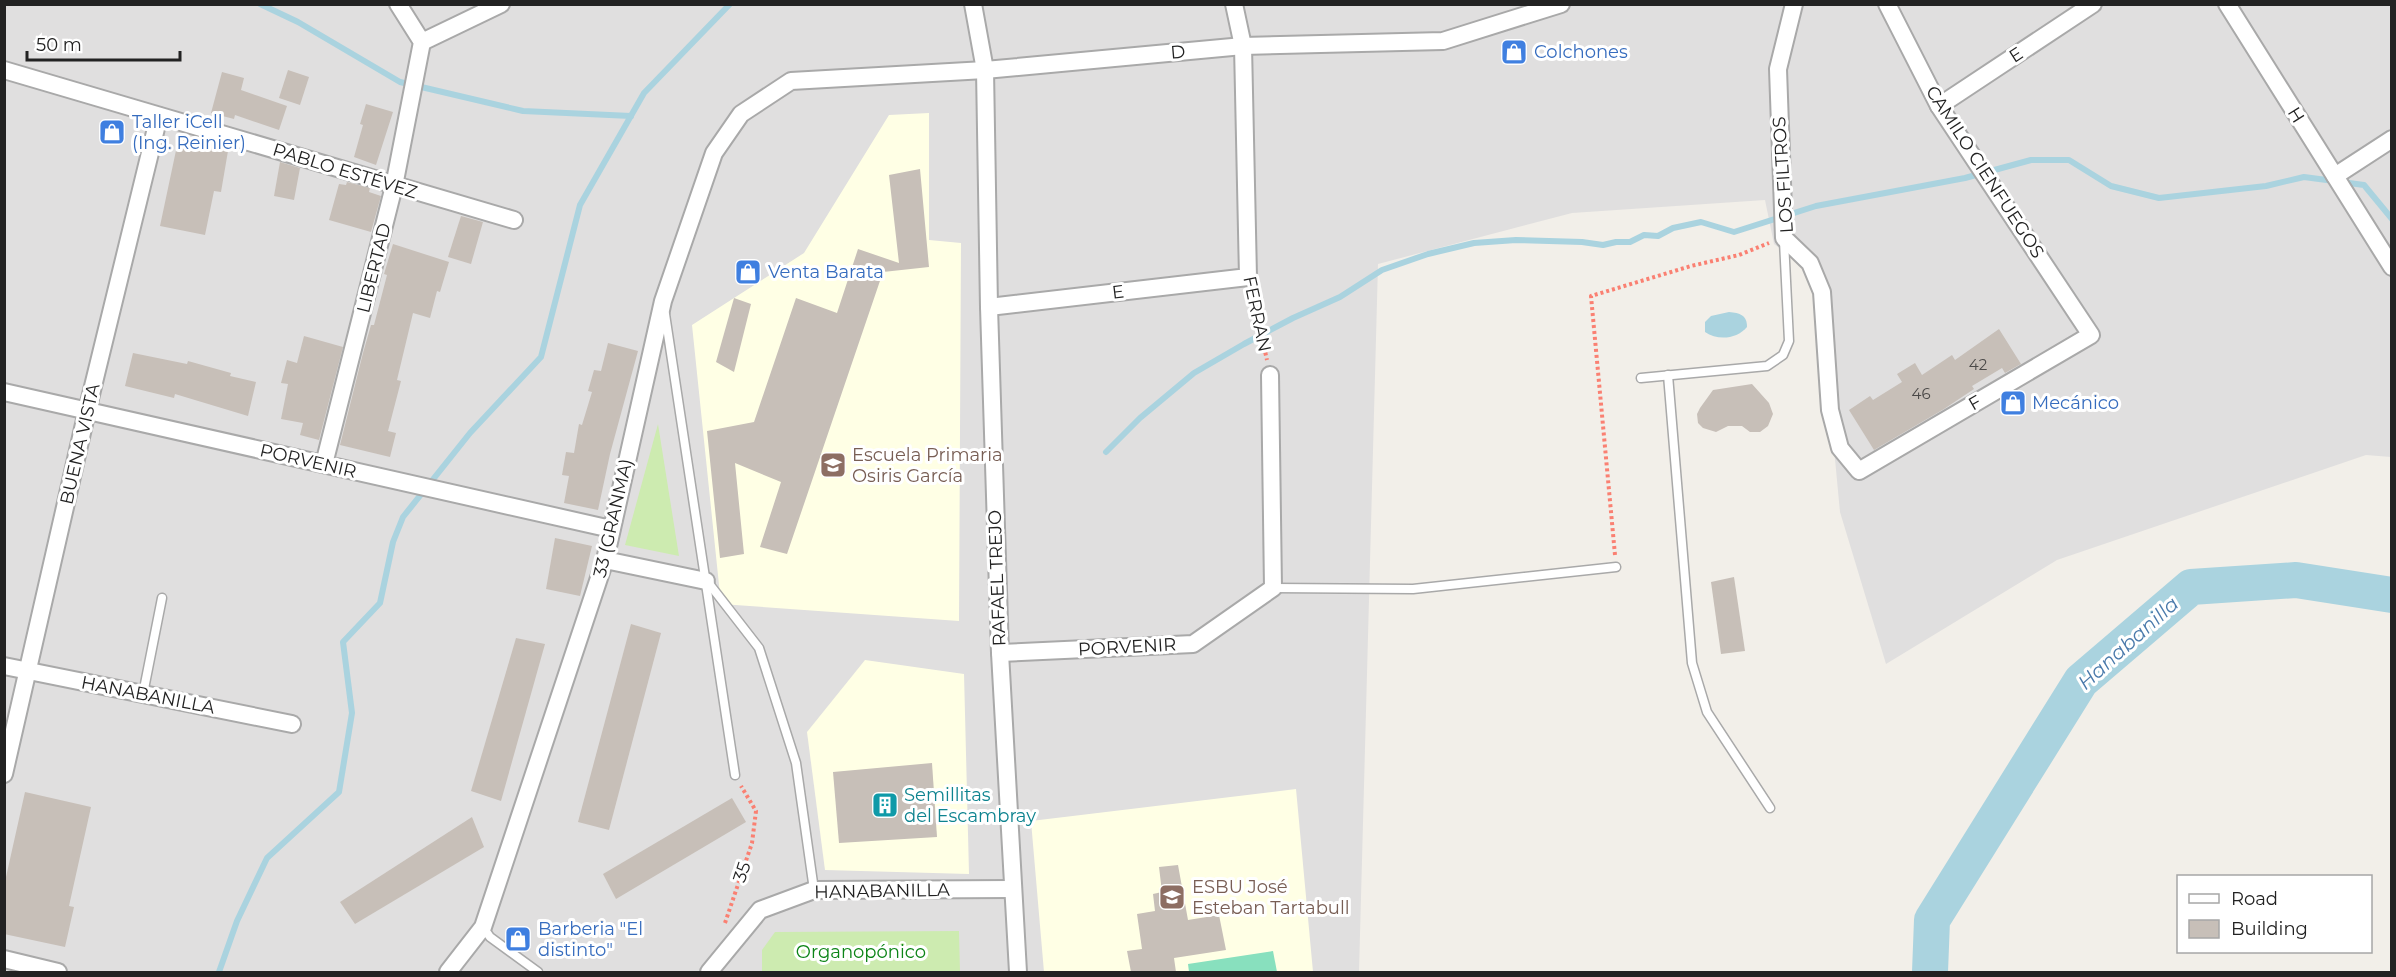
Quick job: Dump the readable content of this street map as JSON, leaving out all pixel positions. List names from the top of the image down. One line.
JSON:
{"streets":{"street":["D","E","H","PABLO ESTÉVEZ","CAMILO CIENFUEGOS","LOS FILTROS","LIBERTAD","FERRAN","F","BUENA VISTA","PORVENIR","33 (GRANMA)","RAFAEL TREJO","HANABANILLA"],"path":["35"]},"crossings":[["D","FERRAN"],["D","33 (GRANMA)"],["D","RAFAEL TREJO"],["E","CAMILO CIENFUEGOS"],["E","FERRAN"],["E","RAFAEL TREJO"],["PABLO ESTÉVEZ","LIBERTAD"],["PABLO ESTÉVEZ","BUENA VISTA"],["CAMILO CIENFUEGOS","F"],["LOS FILTROS","F"],["LIBERTAD","PORVENIR"],["FERRAN","PORVENIR"],["BUENA VISTA","PORVENIR"],["BUENA VISTA","HANABANILLA"],["PORVENIR","33 (GRANMA)"],["PORVENIR","RAFAEL TREJO"],["RAFAEL TREJO","HANABANILLA"]],"water":["Hanabanilla"],"parks":["Organopónico"],"places":{"shop":["Colchones","Taller iCell (Ing. Reinier)","Venta Barata","Mecánico","Barberia \"El distinto\""],"school or university":["Escuela Primaria Osiris García","ESBU José Esteban Tartabull"],"building":["Semillitas del Escambray"]},"house_numbers":["42","46"],"legend":["Road","Building"],"scale_bar":"50 m"}
